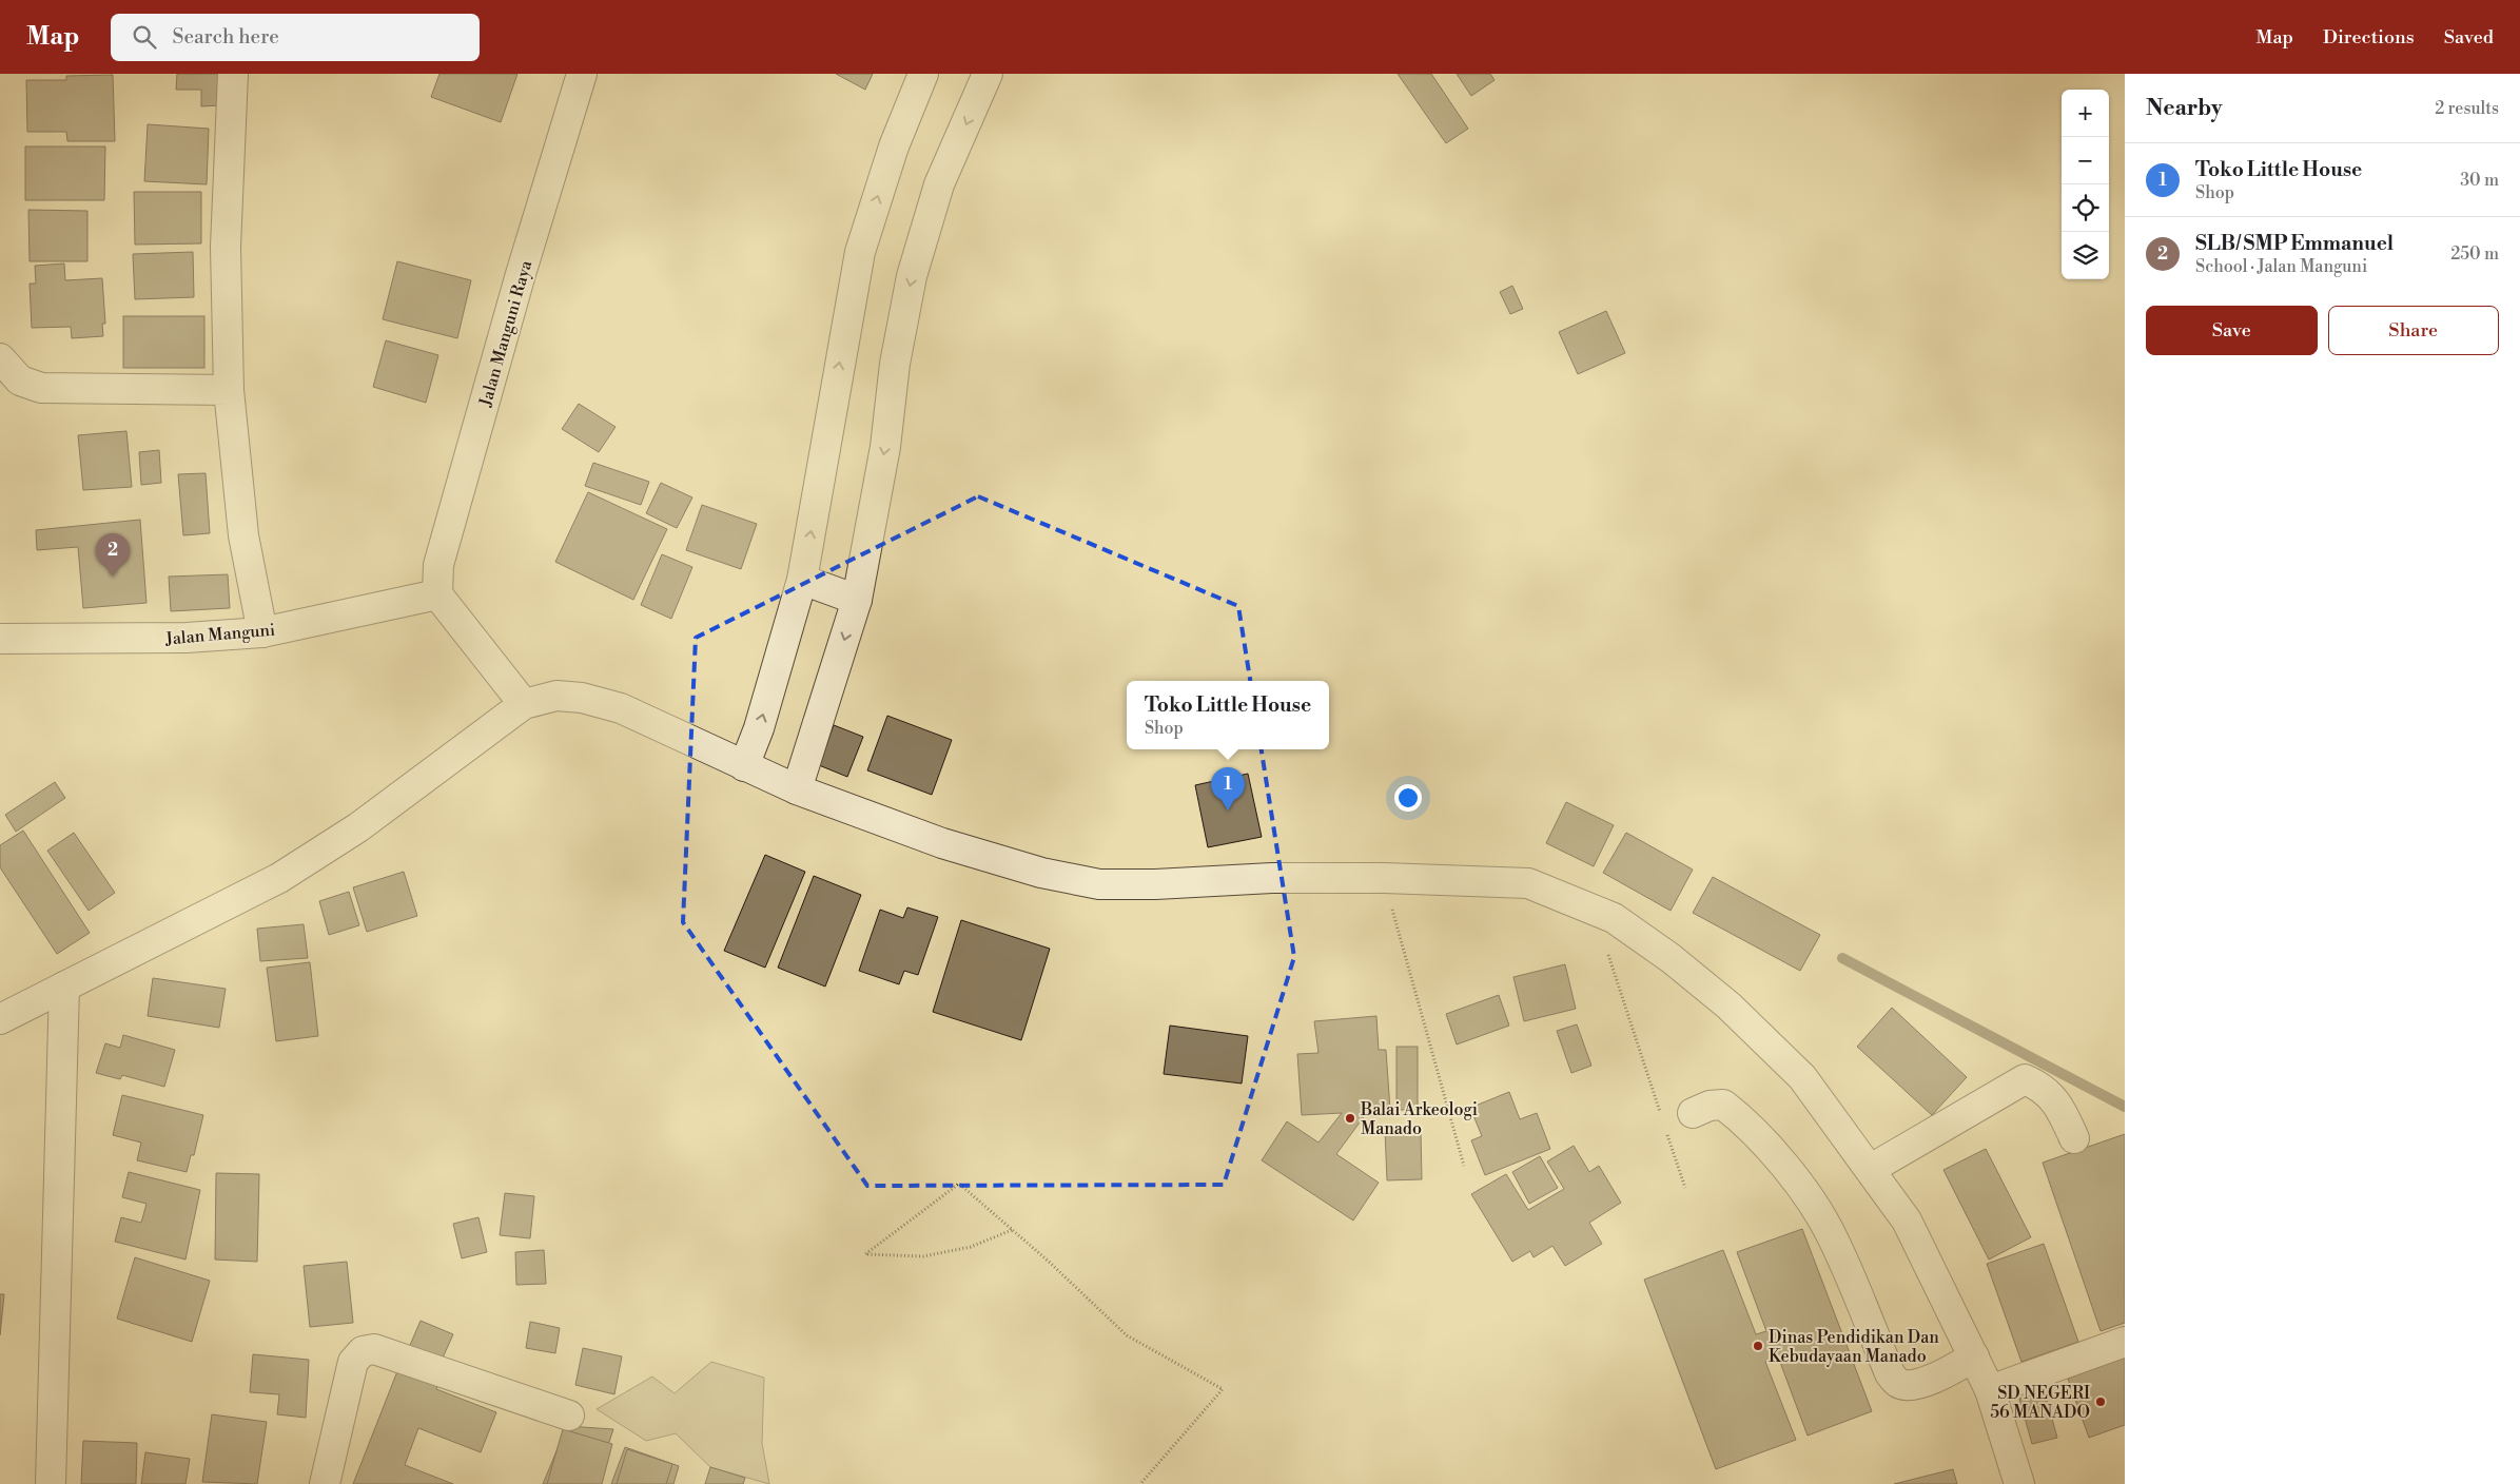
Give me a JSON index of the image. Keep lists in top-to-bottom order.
{
  "streets": {
    "street": ["Jalan Manguni Raya", "Jalan Manguni"]
  },
  "crossings": [
    ["Jalan Manguni Raya", "Jalan Manguni"]
  ],
  "places": ["Balai Arkeologi Manado", "Dinas Pendidikan Dan Kebudayaan Manado", "SD NEGERI 56 MANADO"],
  "page": {
    "header": "Map",
    "search": "Search here",
    "nav": ["Map", "Directions", "Saved"],
    "heading": ["Nearby", "2 results"],
    "map_buttons": ["+", "−"],
    "list": [
      {
        "mark": "1",
        "name": "Toko Little House",
        "note": "Shop",
        "value": "30 m"
      },
      {
        "mark": "2",
        "name": "SLB/ SMP Emmanuel",
        "note": "School · Jalan Manguni",
        "value": "250 m"
      }
    ],
    "buttons": ["Save", "Share"],
    "pins": ["2", "1"],
    "popup": ["Toko Little House", "Shop"]
  }
}
